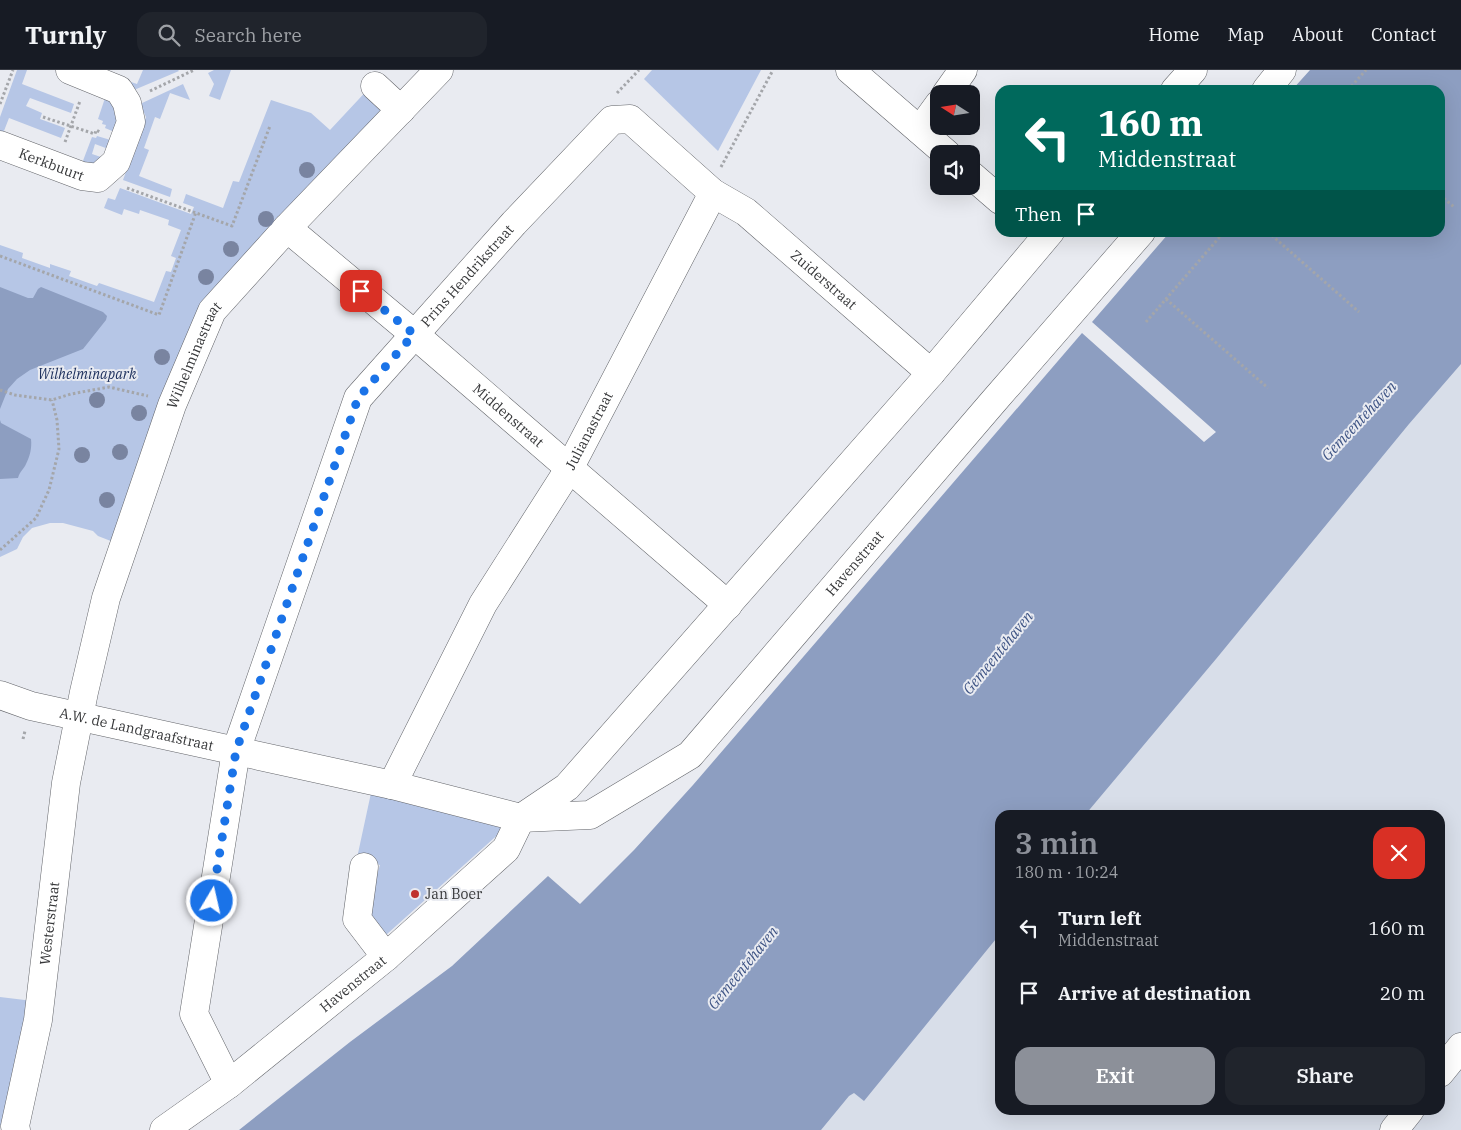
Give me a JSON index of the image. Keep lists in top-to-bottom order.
{
  "streets": {
    "street": [
      "Kerkbuurt",
      "Prins Hendrikstraat",
      "Zuiderstraat",
      "Wilhelminastraat",
      "Middenstraat",
      "Julianastraat",
      "Havenstraat",
      "A.W. de Landgraafstraat",
      "Westerstraat"
    ]
  },
  "crossings": [
    ["Prins Hendrikstraat", "Zuiderstraat"],
    ["Prins Hendrikstraat", "Middenstraat"],
    ["Prins Hendrikstraat", "Julianastraat"],
    ["Prins Hendrikstraat", "Havenstraat"],
    ["Prins Hendrikstraat", "A.W. de Landgraafstraat"],
    ["Zuiderstraat", "Julianastraat"],
    ["Wilhelminastraat", "Middenstraat"],
    ["Wilhelminastraat", "A.W. de Landgraafstraat"],
    ["Wilhelminastraat", "Westerstraat"],
    ["Middenstraat", "Julianastraat"],
    ["Julianastraat", "A.W. de Landgraafstraat"],
    ["Havenstraat", "A.W. de Landgraafstraat"],
    ["A.W. de Landgraafstraat", "Westerstraat"]
  ],
  "water": ["Gemeentehaven"],
  "parks": ["Wilhelminapark"],
  "places": ["Jan Boer"],
  "north": "left",
  "page": {
    "header": "Turnly",
    "search": "Search here",
    "nav": [
      "Home",
      "Map",
      "About",
      "Contact"
    ],
    "turn": ["160 m", "Middenstraat"],
    "then": "Then",
    "heading": ["3 min", "180 m · 10:24"],
    "list": [
      {
        "name": "Turn left",
        "note": "Middenstraat",
        "value": "160 m"
      },
      {
        "name": "Arrive at destination",
        "value": "20 m"
      }
    ],
    "buttons": ["Exit", "Share"]
  }
}
